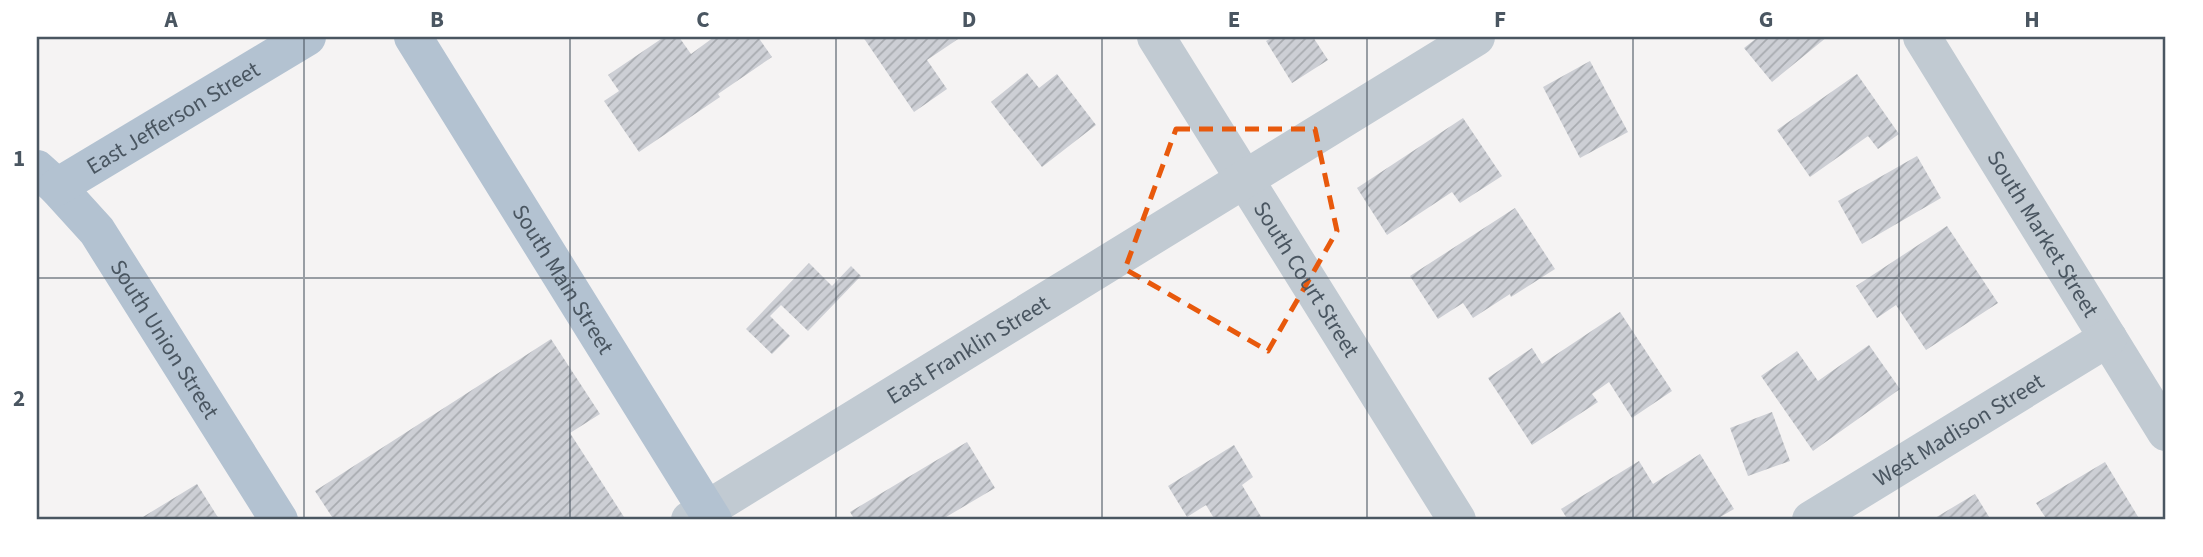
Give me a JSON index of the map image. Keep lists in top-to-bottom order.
{
  "streets": {
    "main road": ["East Jefferson Street", "South Main Street", "South Union Street"],
    "street": [
      "South Market Street",
      "South Court Street",
      "East Franklin Street",
      "West Madison Street"
    ]
  },
  "crossings": [
    ["East Jefferson Street", "South Union Street"],
    ["South Market Street", "West Madison Street"],
    ["South Main Street", "East Franklin Street"],
    ["South Court Street", "East Franklin Street"]
  ],
  "grid": {
    "columns": [
      "A",
      "B",
      "C",
      "D",
      "E",
      "F",
      "G",
      "H"
    ],
    "rows": ["1", "2"]
  }
}
